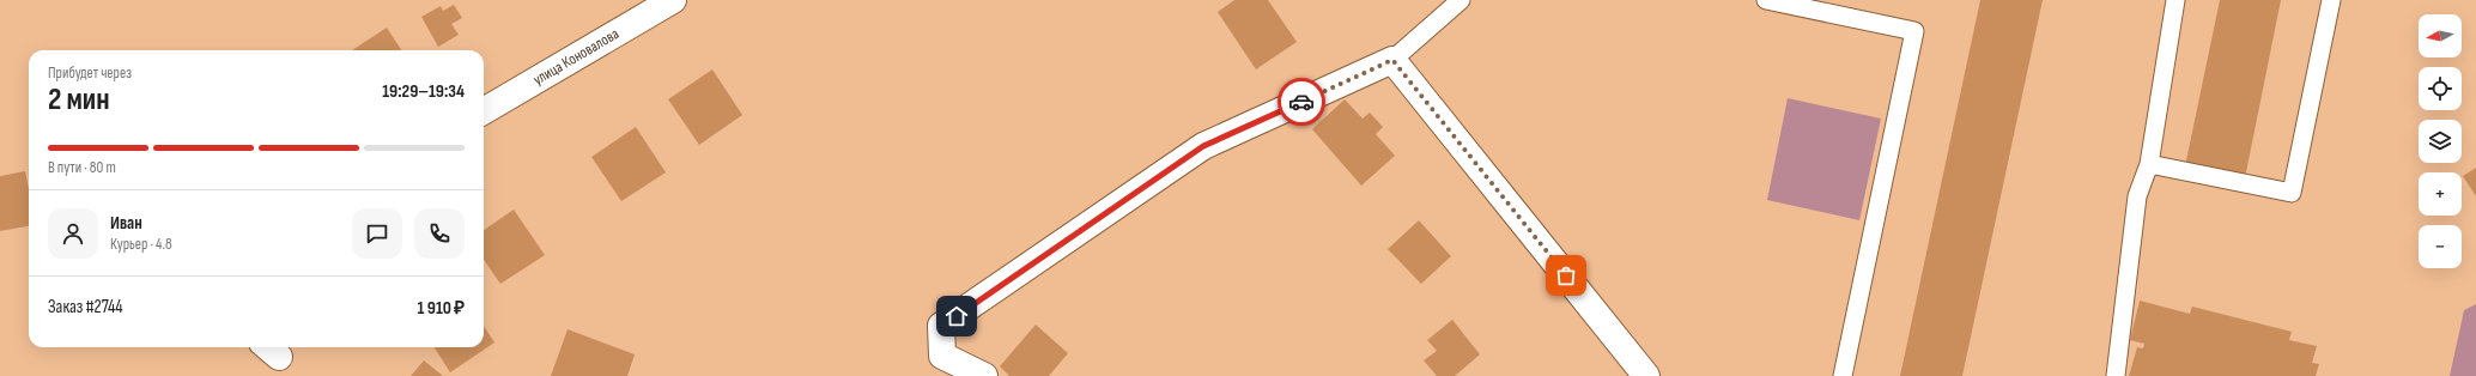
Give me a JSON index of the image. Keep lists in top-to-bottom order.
{
  "streets": {
    "street": ["улица Коновалова"]
  },
  "north": "left",
  "page": {
    "map_buttons": ["+", "−"],
    "heading": ["2 мин", "Прибудет через", "19:29–19:34"],
    "panel": [
      "Иван",
      "Курьер · 4.8",
      "Заказ #2744",
      "1 910 ₽"
    ],
    "bar": "В пути · 80 m"
  }
}
